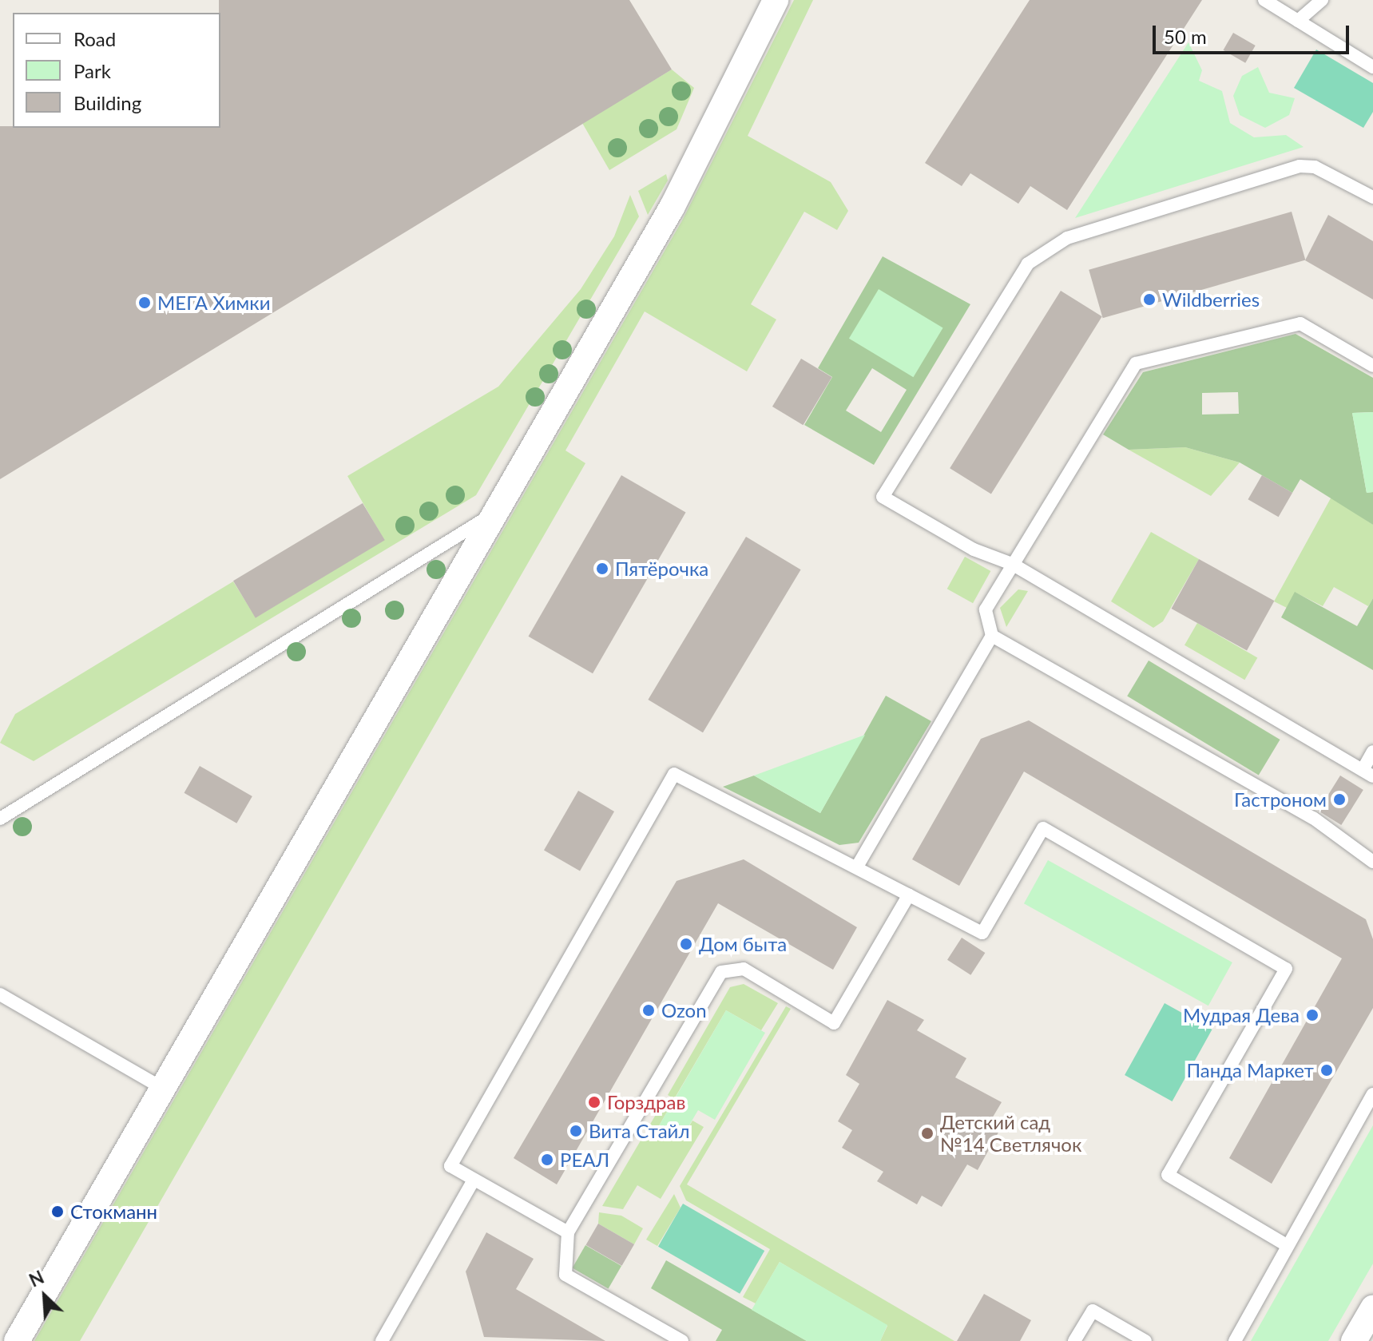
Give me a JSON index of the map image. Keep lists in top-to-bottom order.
{
  "places": [
    "Wildberries",
    "МЕГА Химки",
    "Пятёрочка",
    "Гастроном",
    "Дом быта",
    "Ozon",
    "Мудрая Дева",
    "Панда Маркет",
    "Горздрав",
    "Вита Стайл",
    "Детский сад №14 Светлячок",
    "РЕАЛ",
    "Стокманн"
  ],
  "legend": ["Road", "Park", "Building"],
  "scale_bar": "50 m",
  "north": "top left"
}
